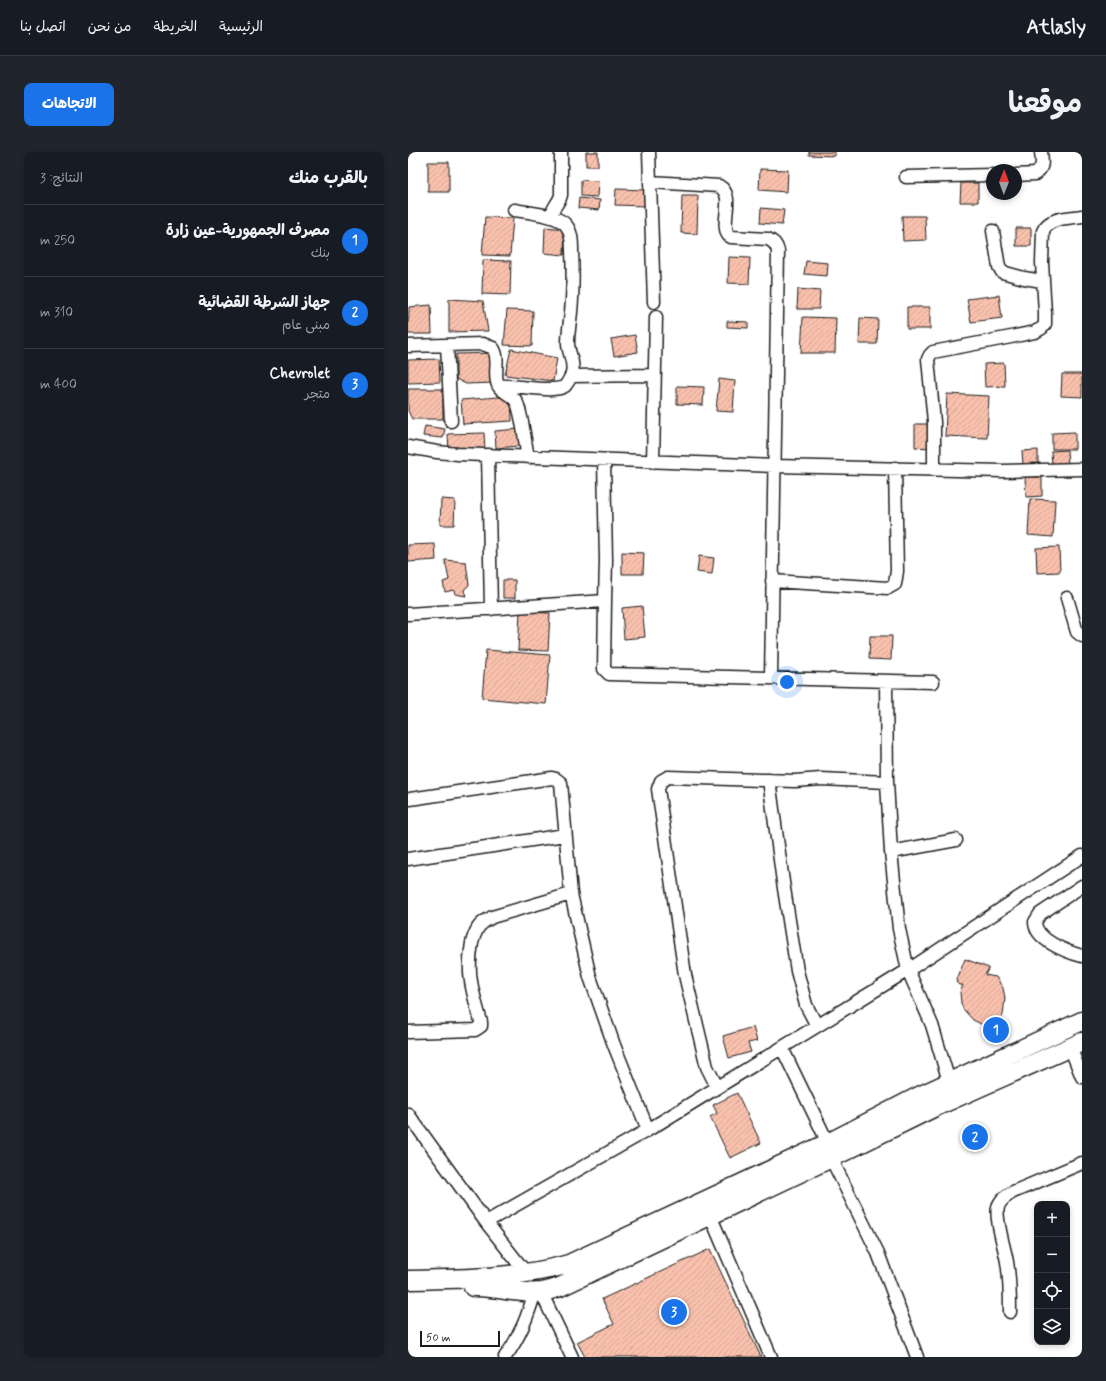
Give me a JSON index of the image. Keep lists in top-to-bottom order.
{
  "scale_bar": "50 m",
  "north": "top",
  "page": {
    "header": "Atlasly",
    "nav": [
      "الرئيسية",
      "الخريطة",
      "من نحن",
      "اتصل بنا"
    ],
    "title": "موقعنا",
    "buttons": "الاتجاهات",
    "heading": ["بالقرب منك", "النتائج: 3"],
    "list": [
      {
        "mark": "1",
        "name": "مصرف الجمهورية-عين زارة",
        "note": "بنك",
        "value": "250 m"
      },
      {
        "mark": "2",
        "name": "جهاز الشرطة القضائية",
        "note": "مبنى عام",
        "value": "310 m"
      },
      {
        "mark": "3",
        "name": "Chevrolet",
        "note": "متجر",
        "value": "400 m"
      }
    ],
    "pins": ["1", "2", "3"],
    "map_buttons": ["+", "−"],
    "scale": "50 m"
  }
}
